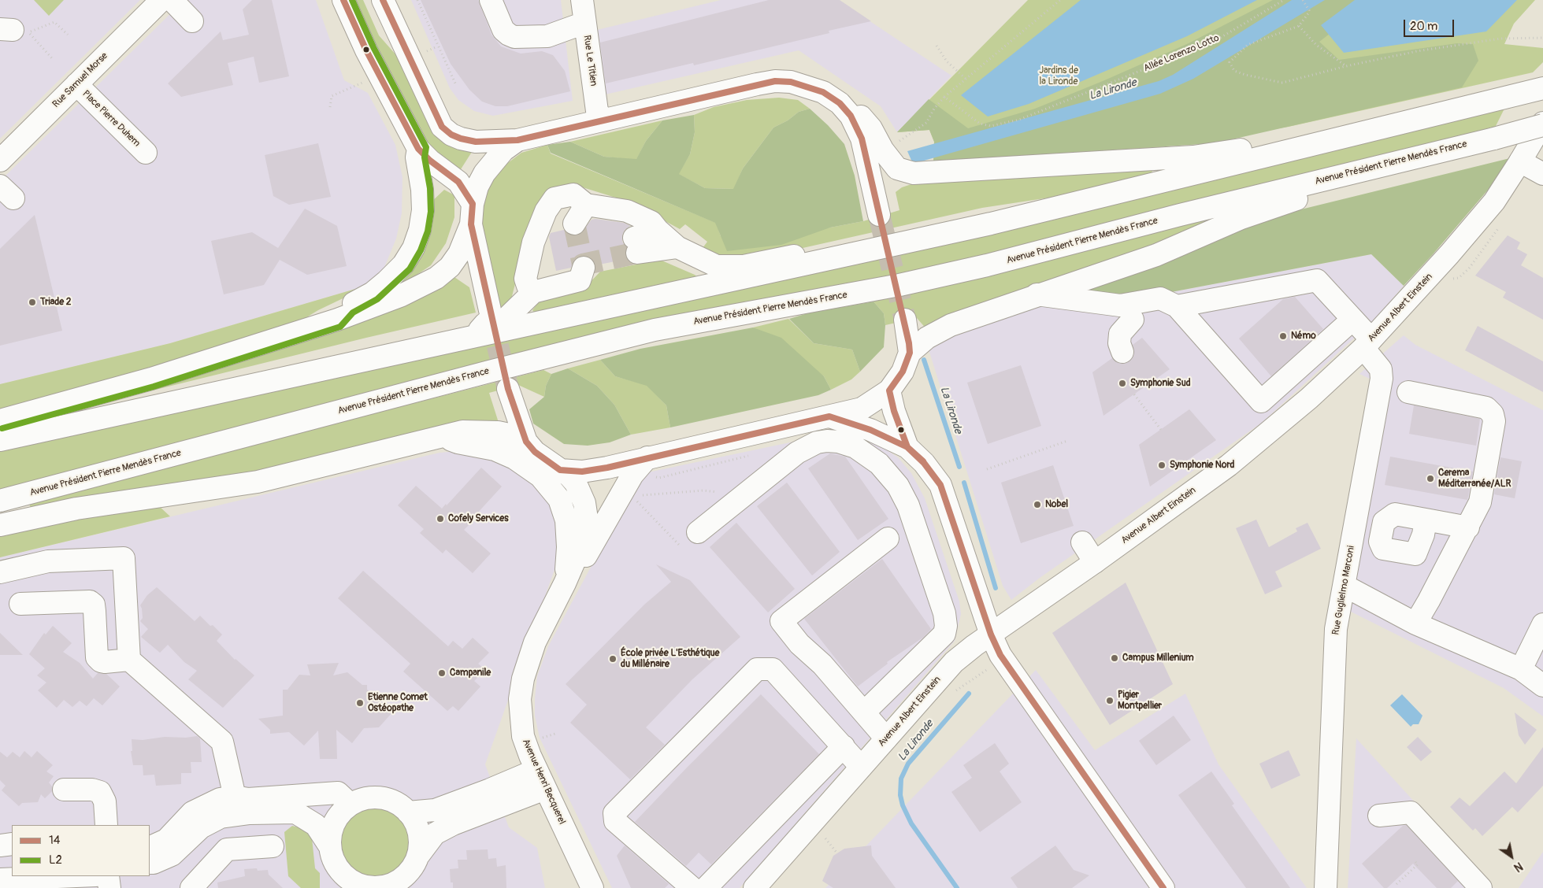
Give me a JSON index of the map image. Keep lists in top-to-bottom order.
{
  "streets": {
    "main road": [
      "Rue Le Titien",
      "Rue Samuel Morse",
      "Place Pierre Duhem",
      "Avenue Président Pierre Mendès France",
      "Avenue Albert Einstein",
      "Rue Guglielmo Marconi",
      "Avenue Henri Becquerel"
    ],
    "path": ["Allée Lorenzo Lotto"]
  },
  "crossings": [
    ["Rue Samuel Morse", "Place Pierre Duhem"],
    ["Avenue Président Pierre Mendès France", "Avenue Albert Einstein"],
    ["Avenue Albert Einstein", "Rue Guglielmo Marconi"]
  ],
  "water": ["La Lironde"],
  "parks": ["Jardins de la Lironde"],
  "places": [
    "Triade 2",
    "Némo",
    "Symphonie Sud",
    "Symphonie Nord",
    "Cerema Méditerranée/ALR",
    "Nobel",
    "Cofely Services",
    "Campus Millenium",
    "École privée L'Esthétique du Millénaire",
    "Campanile",
    "Pigier Montpellier",
    "Etienne Comet Ostéopathe"
  ],
  "lines": ["transit line 14", "transit line L2"],
  "legend": ["14", "L2"],
  "scale_bar": "20 m",
  "north": "bottom right"
}
